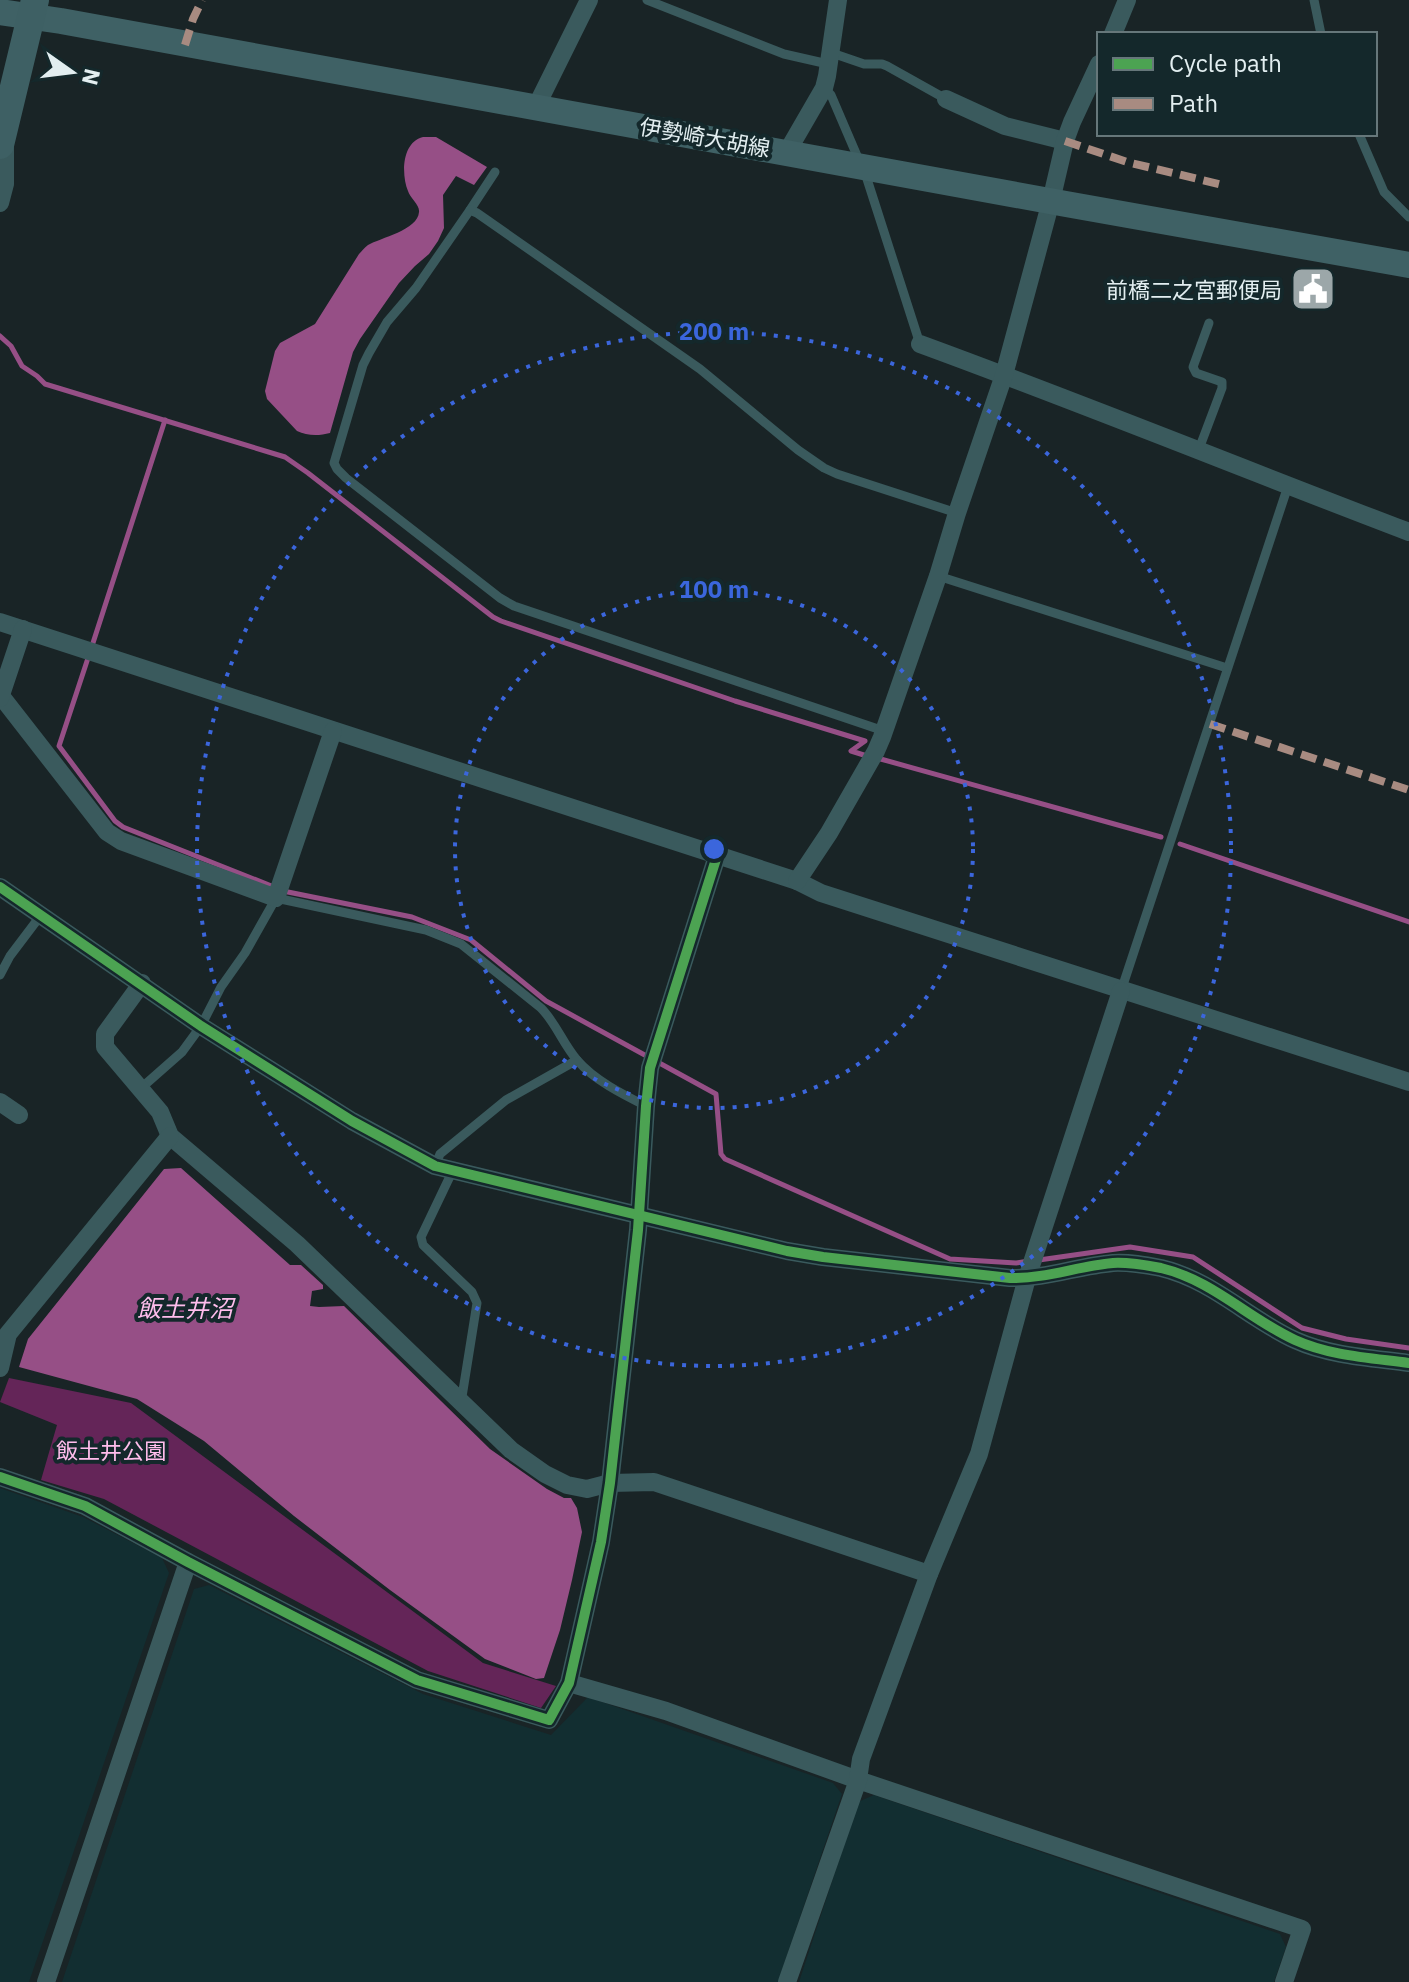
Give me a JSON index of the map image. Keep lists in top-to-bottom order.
{
  "streets": {
    "main road": ["伊勢崎大胡線"]
  },
  "water": ["飯土井沼"],
  "parks": ["飯土井公園"],
  "places": {
    "public building": ["前橋二之宮郵便局"]
  },
  "legend": ["Cycle path", "Path"],
  "north": "right",
  "rings": ["200 m", "100 m"]
}
